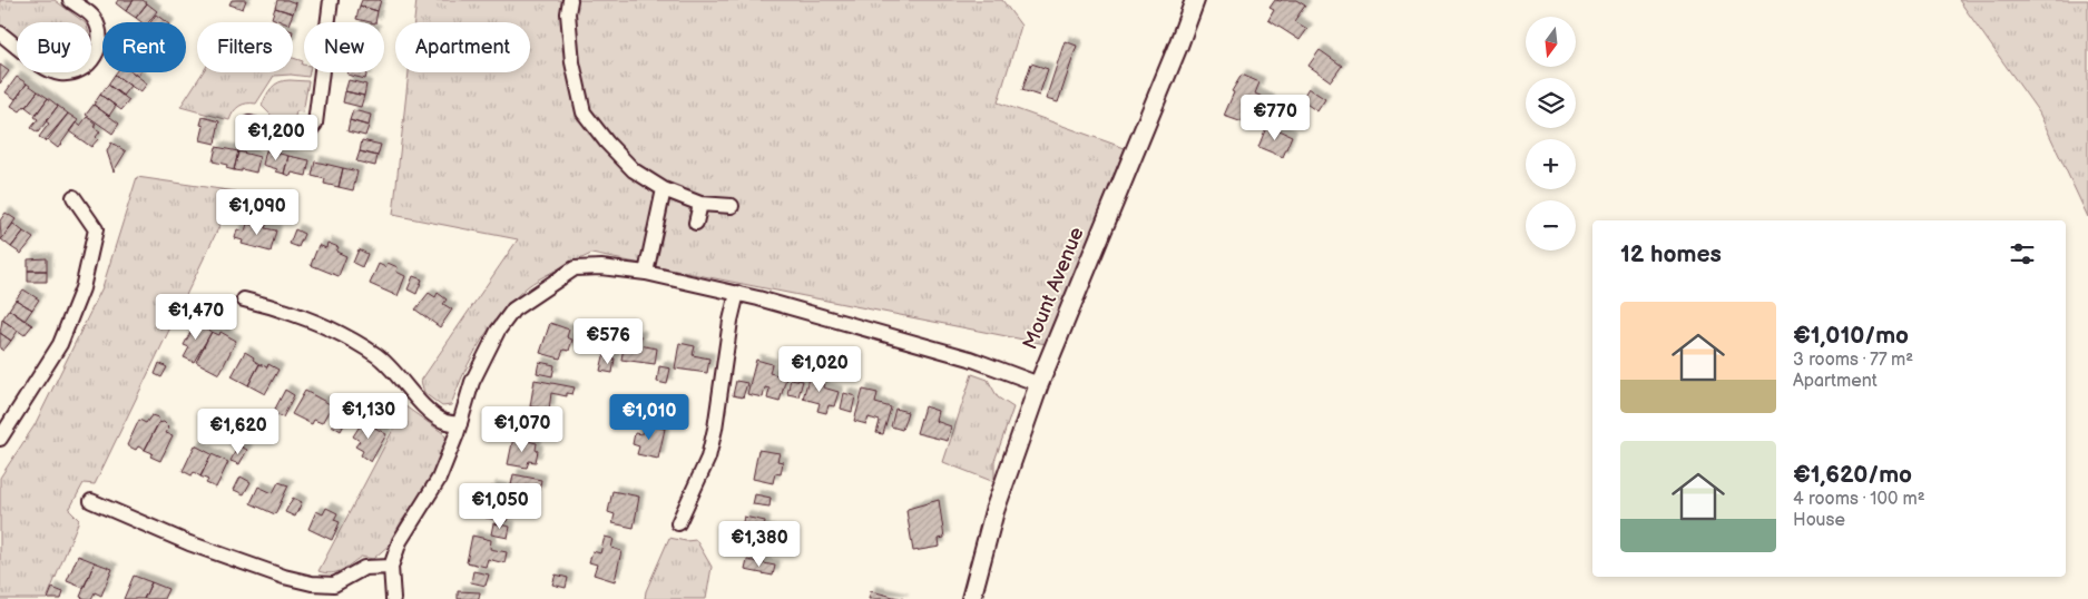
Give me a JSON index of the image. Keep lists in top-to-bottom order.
{
  "streets": {
    "street": ["Mount Avenue"]
  },
  "north": "bottom",
  "page": {
    "map_buttons": ["+", "−"],
    "chip": [
      "Buy",
      "Rent",
      "Filters",
      "New",
      "Apartment"
    ],
    "price": [
      "€770",
      "€1,200",
      "€1,090",
      "€1,470",
      "€576",
      "€1,020",
      "€1,130",
      "€1,010",
      "€1,070",
      "€1,620",
      "€1,050",
      "€1,380"
    ],
    "heading": "12 homes",
    "list": [
      {
        "name": "€1,010/mo",
        "note": "3 rooms · 77 m² · Apartment"
      },
      {
        "name": "€1,620/mo",
        "note": "4 rooms · 100 m² · House"
      }
    ]
  }
}
